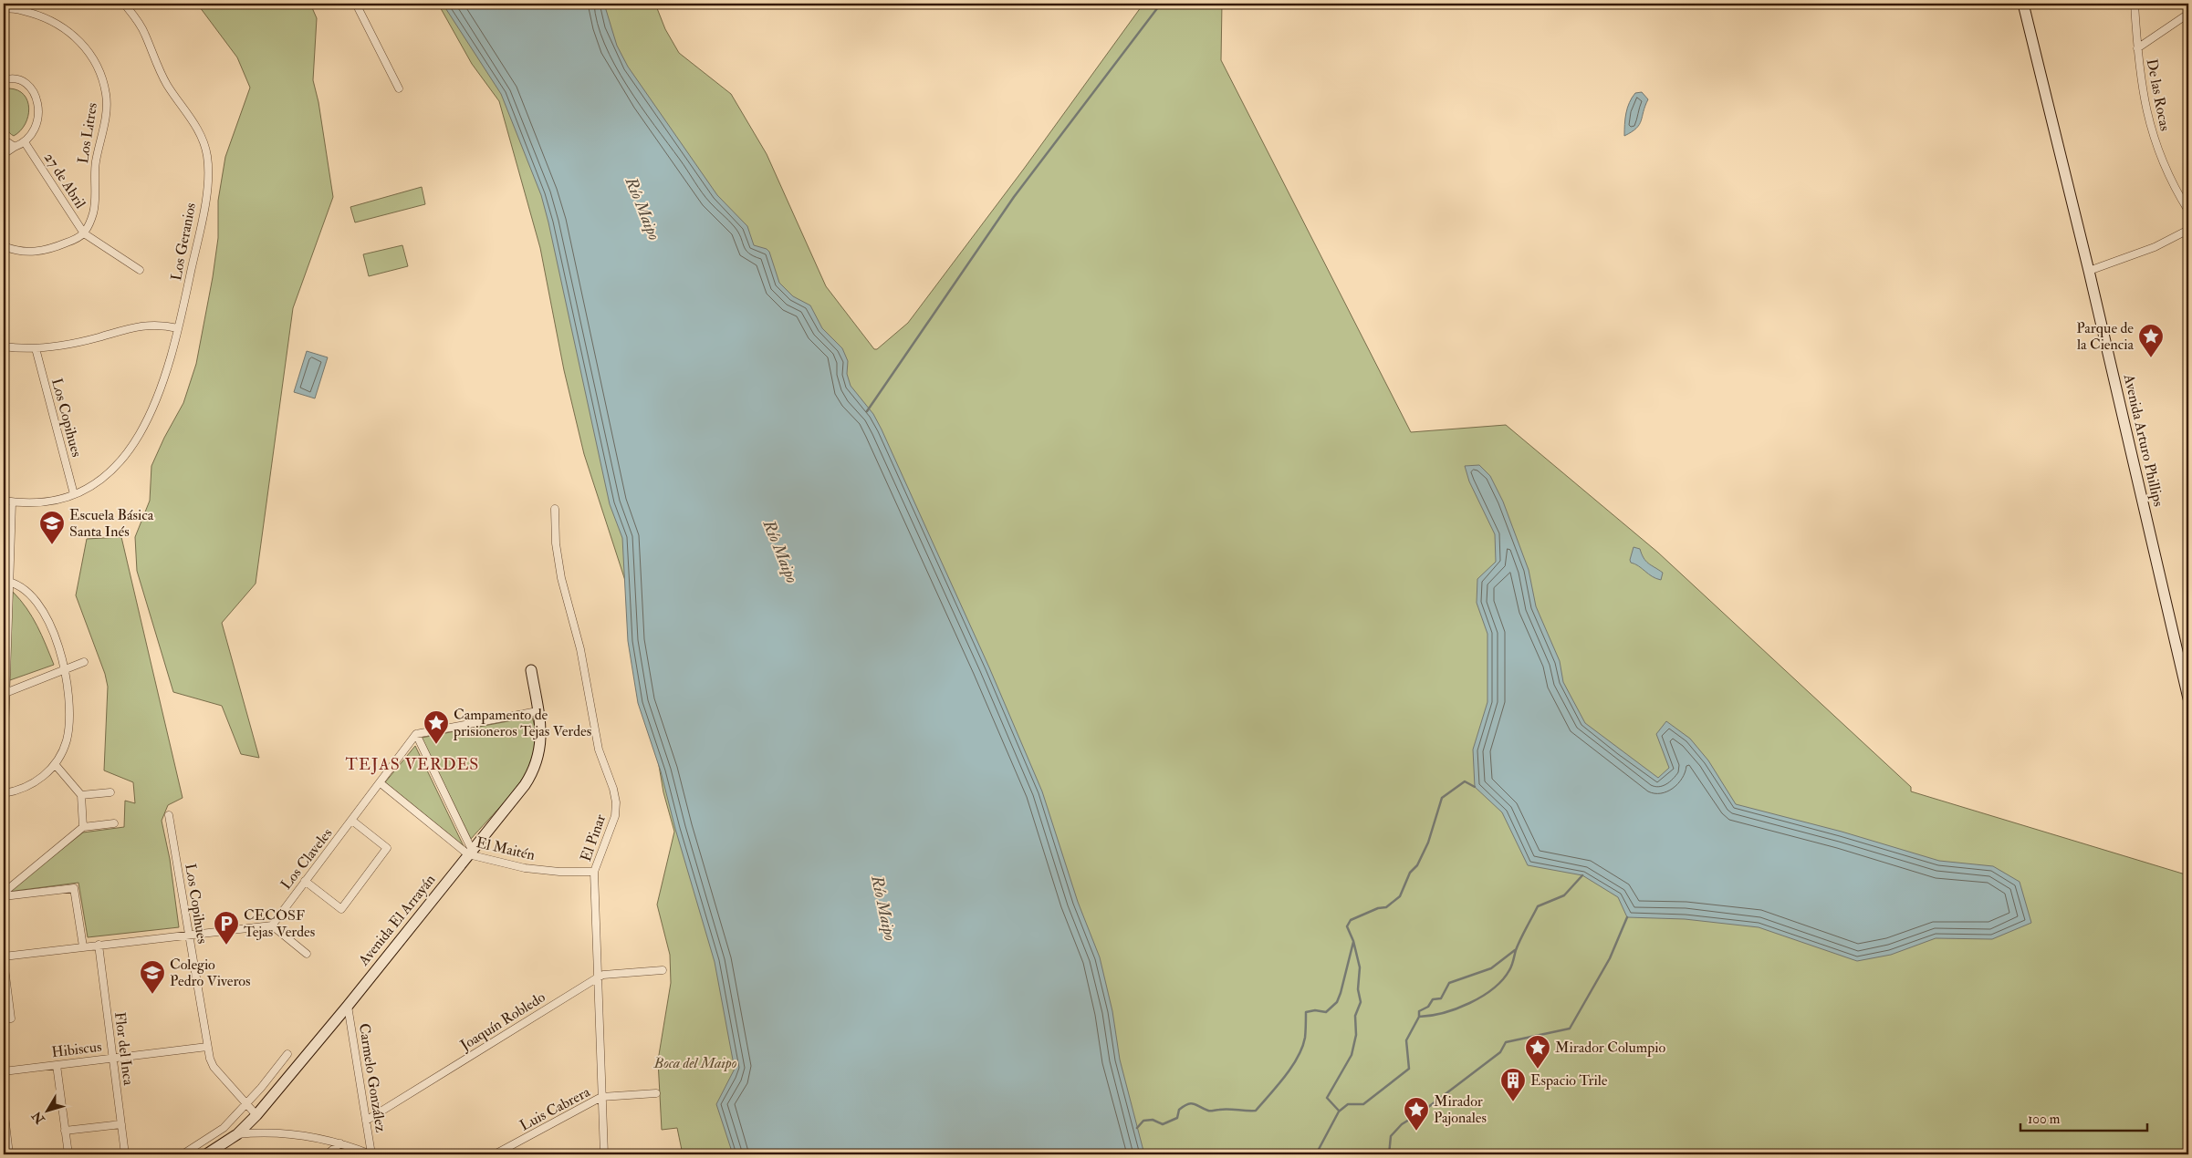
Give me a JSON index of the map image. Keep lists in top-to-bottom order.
{
  "streets": {
    "street": [
      "De las Rocas",
      "Los Litres",
      "27 de Abril",
      "Los Geranios",
      "Los Copihues",
      "Avenida Arturo Phillips",
      "El Pinar",
      "El Maitén",
      "Los Claveles",
      "Avenida El Arrayán",
      "Joaquín Robledo",
      "Flor del Inca",
      "Hibiscus",
      "Carmelo González",
      "Luis Cabrera"
    ]
  },
  "crossings": [
    ["Los Litres", "27 de Abril"],
    ["Los Geranios", "Los Copihues"],
    ["Los Copihues", "Avenida El Arrayán"],
    ["Los Copihues", "Hibiscus"],
    ["El Pinar", "El Maitén"],
    ["El Pinar", "Joaquín Robledo"],
    ["El Pinar", "Luis Cabrera"],
    ["El Maitén", "Los Claveles"],
    ["El Maitén", "Avenida El Arrayán"],
    ["Avenida El Arrayán", "Carmelo González"],
    ["Joaquín Robledo", "Carmelo González"],
    ["Flor del Inca", "Hibiscus"]
  ],
  "districts": ["TEJAS VERDES"],
  "water": ["Río Maipo"],
  "parks": ["Boca del Maipo"],
  "places": {
    "place": [
      "Parque de la Ciencia",
      "Campamento de prisioneros Tejas Verdes",
      "Mirador Columpio",
      "Mirador Pajonales"
    ],
    "school or university": ["Escuela Básica Santa Inés", "Colegio Pedro Viveros"],
    "parking": ["CECOSF Tejas Verdes"],
    "building": ["Espacio Trile"]
  },
  "scale_bar": "100 m",
  "north": "bottom left"
}
